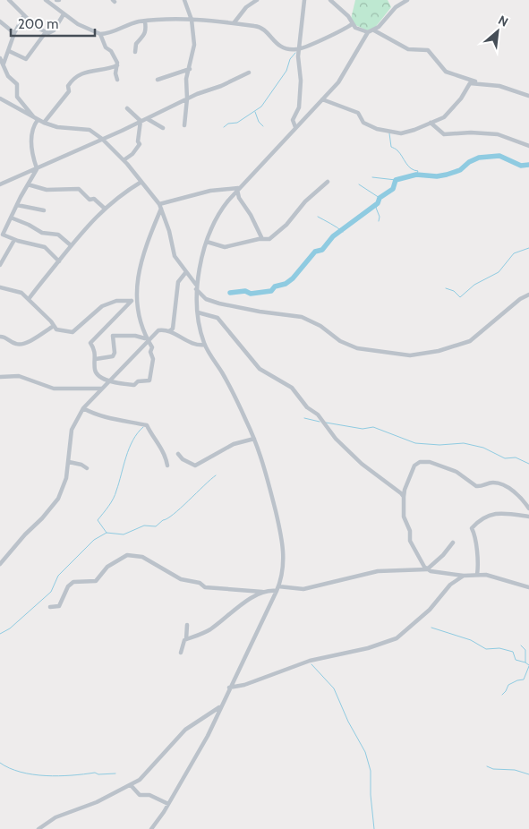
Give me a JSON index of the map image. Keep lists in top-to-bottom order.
{
  "scale_bar": "200 m",
  "north": "top right"
}
